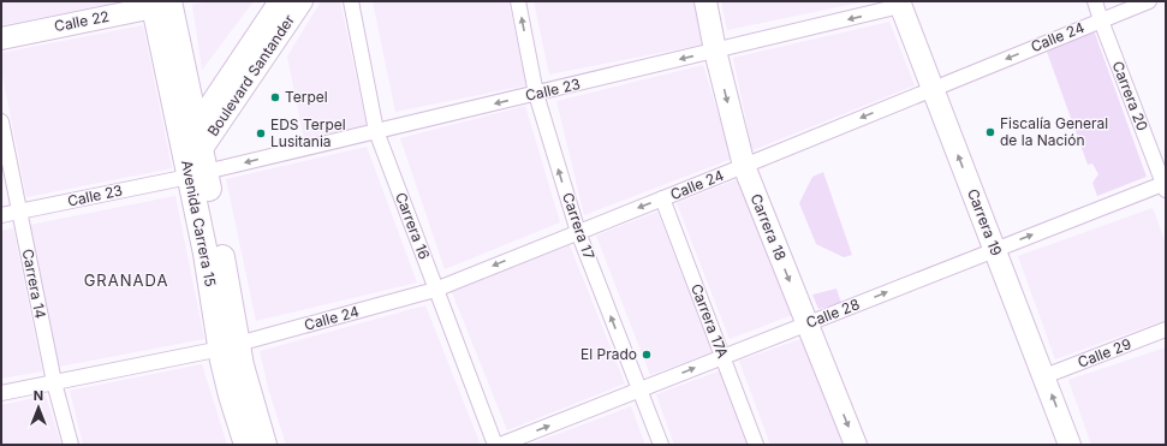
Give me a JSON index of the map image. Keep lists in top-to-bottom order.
{
  "streets": {
    "main road": ["Avenida Carrera 15"],
    "street": [
      "Calle 22",
      "Calle 24",
      "Boulevard Santander",
      "Calle 23",
      "Carrera 20",
      "Carrera 19",
      "Carrera 16",
      "Carrera 17",
      "Carrera 18",
      "Carrera 14",
      "Calle 28",
      "Carrera 17A",
      "Calle 29"
    ]
  },
  "crossings": [
    ["Calle 22", "Avenida Carrera 15"],
    ["Calle 24", "Carrera 20"],
    ["Calle 24", "Carrera 19"],
    ["Calle 24", "Avenida Carrera 15"],
    ["Calle 24", "Carrera 16"],
    ["Calle 24", "Carrera 17"],
    ["Calle 24", "Carrera 18"],
    ["Calle 24", "Carrera 14"],
    ["Calle 24", "Carrera 17A"],
    ["Boulevard Santander", "Calle 23"],
    ["Boulevard Santander", "Avenida Carrera 15"],
    ["Calle 23", "Carrera 19"],
    ["Calle 23", "Avenida Carrera 15"],
    ["Calle 23", "Carrera 16"],
    ["Calle 23", "Carrera 17"],
    ["Calle 23", "Carrera 18"],
    ["Calle 23", "Carrera 14"],
    ["Carrera 20", "Calle 28"],
    ["Carrera 19", "Calle 28"],
    ["Carrera 19", "Calle 29"],
    ["Carrera 17", "Calle 28"],
    ["Carrera 18", "Calle 28"],
    ["Calle 28", "Carrera 17A"]
  ],
  "one_way": [
    "Calle 24",
    "Calle 23",
    "Carrera 19",
    "Carrera 17",
    "Carrera 18",
    "Calle 28"
  ],
  "districts": ["GRANADA"],
  "places": [
    "Terpel",
    "Fiscalía General de la Nación",
    "EDS Terpel Lusitania",
    "El Prado"
  ],
  "north": "top"
}
